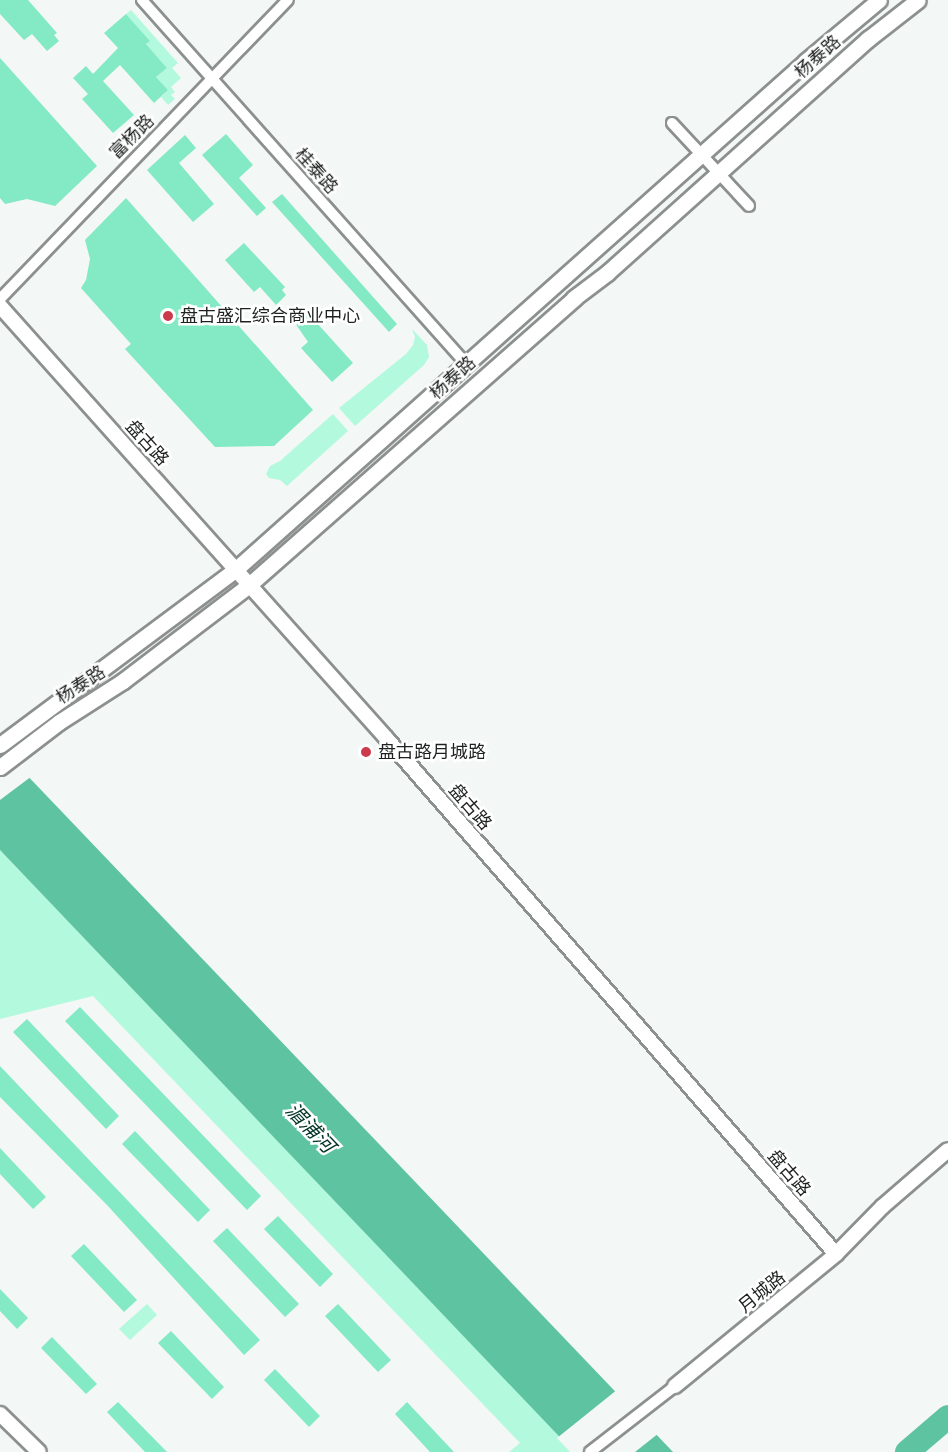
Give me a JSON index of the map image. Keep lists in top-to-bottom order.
{
  "streets": {
    "main road": ["杨泰路"],
    "street": [
      "富杨路",
      "桂泰路",
      "盘古路",
      "月城路"
    ]
  },
  "crossings": [
    ["杨泰路", "桂泰路"],
    ["杨泰路", "盘古路"],
    ["富杨路", "桂泰路"],
    ["盘古路", "月城路"]
  ],
  "water": ["湄浦河"],
  "places": ["盘古盛汇综合商业中心", "盘古路月城路"]
}
